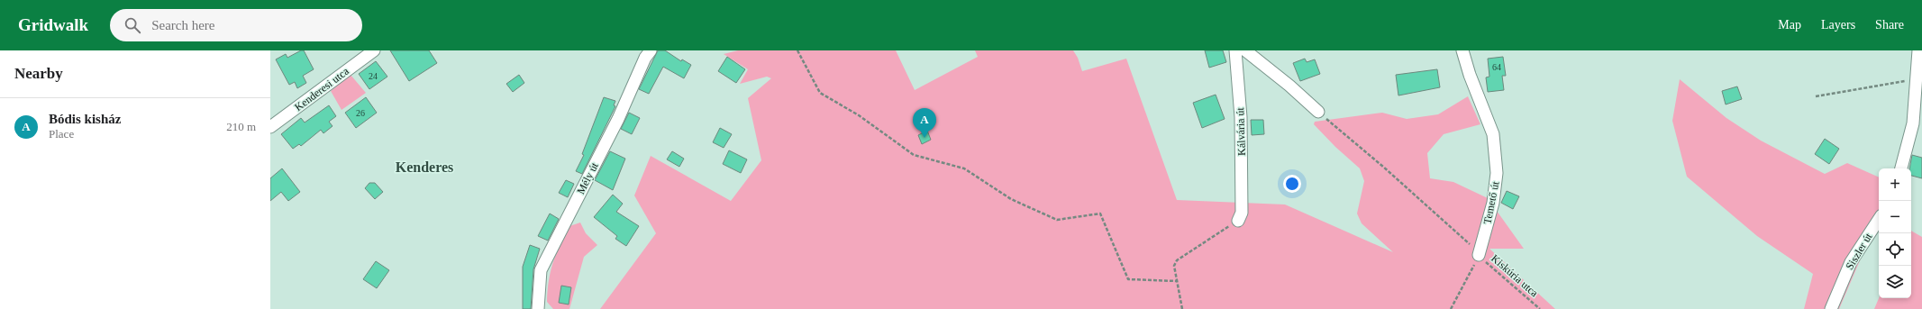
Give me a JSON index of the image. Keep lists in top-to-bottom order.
{
  "streets": {
    "street": [
      "Kenderesi utca",
      "Kálvária út",
      "Mély út",
      "Temető út",
      "Siszler út"
    ],
    "path": ["Kiskúria utca"]
  },
  "crossings": [
    ["Temető út", "Kiskúria utca"]
  ],
  "districts": ["Kenderes"],
  "house_numbers": ["64", "24", "26"],
  "page": {
    "header": "Gridwalk",
    "search": "Search here",
    "nav": ["Map", "Layers", "Share"],
    "heading": "Nearby",
    "list": [
      {
        "mark": "A",
        "name": "Bódis kisház",
        "note": "Place",
        "value": "210 m"
      }
    ],
    "pins": "A",
    "map_buttons": ["+", "−"]
  }
}
